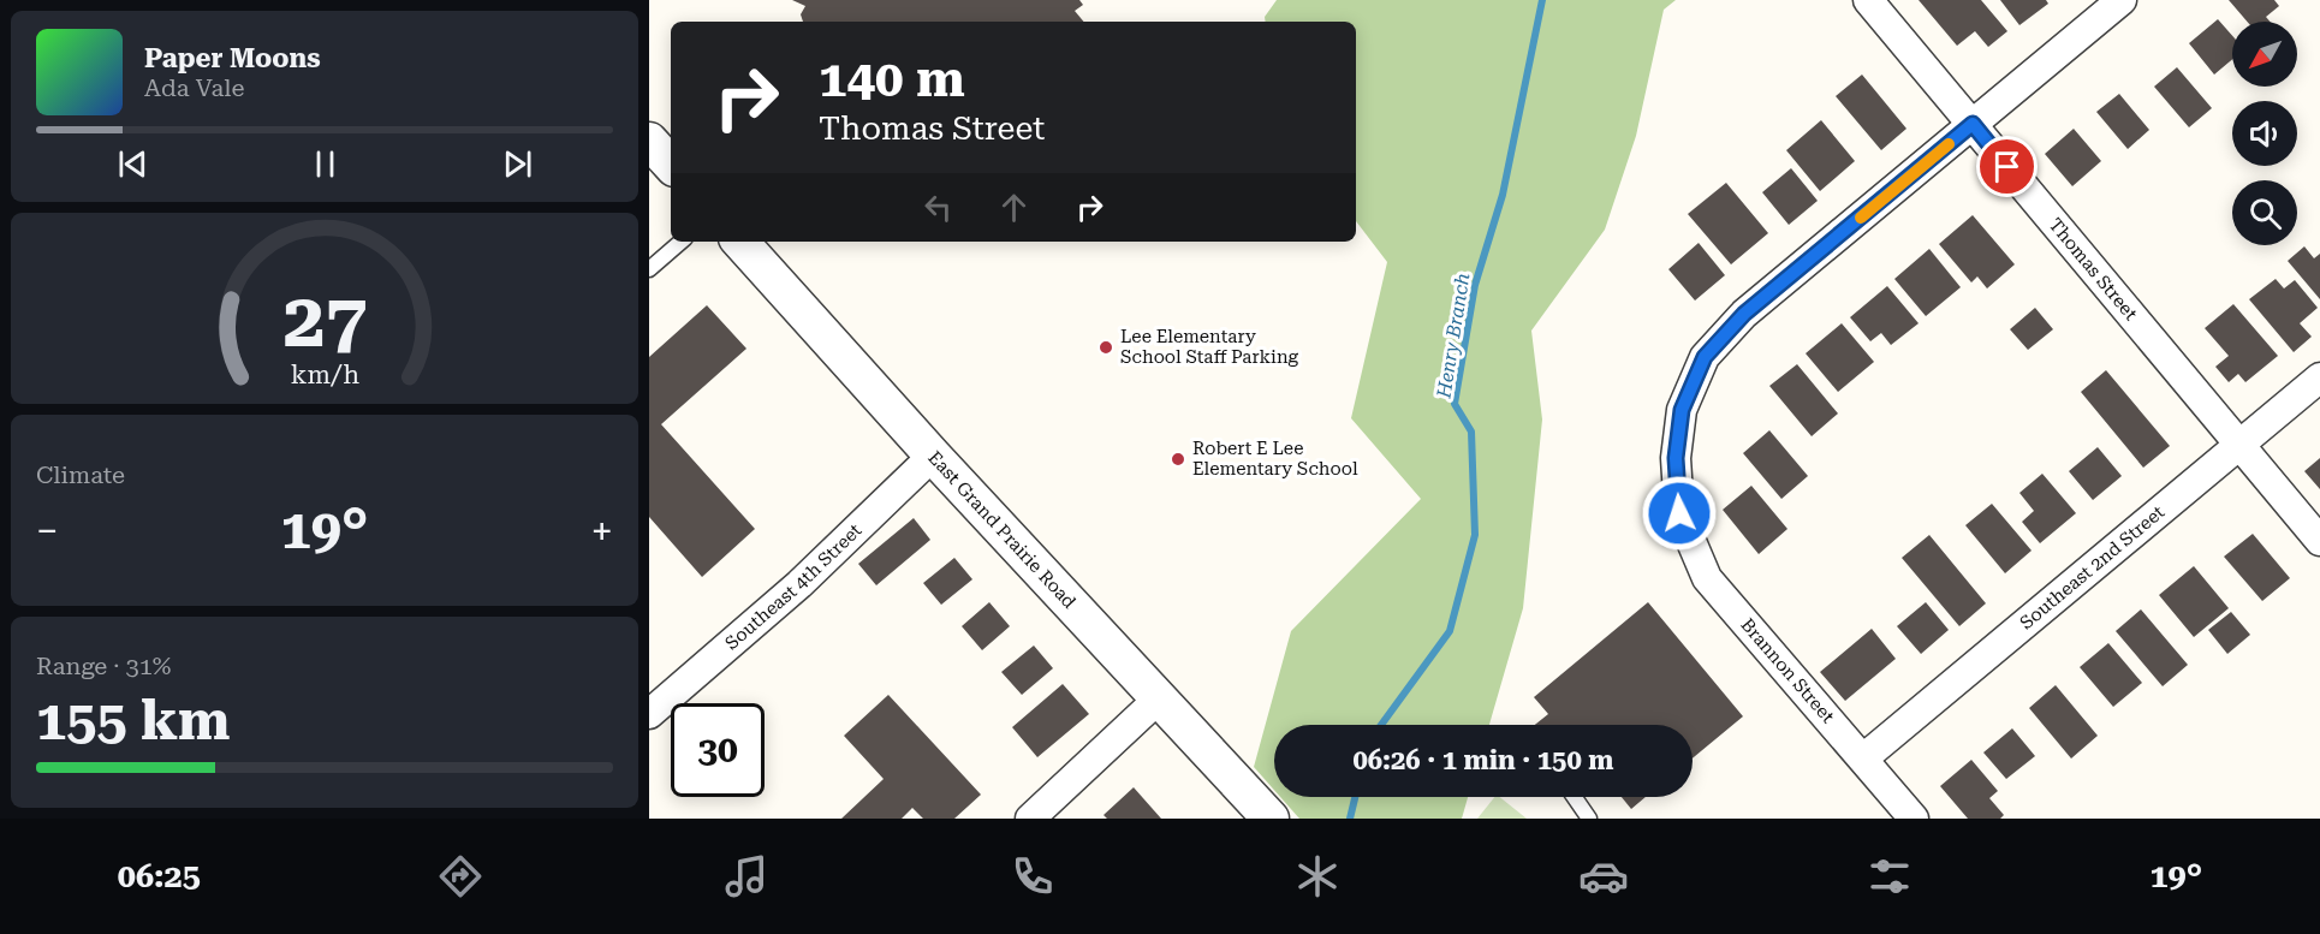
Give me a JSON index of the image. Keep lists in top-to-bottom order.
{
  "streets": {
    "street": [
      "Thomas Street",
      "East Grand Prairie Road",
      "Southeast 2nd Street",
      "Southeast 4th Street",
      "Brannon Street"
    ]
  },
  "crossings": [
    ["Thomas Street", "Southeast 2nd Street"],
    ["Thomas Street", "Brannon Street"],
    ["East Grand Prairie Road", "Southeast 4th Street"],
    ["Southeast 2nd Street", "Brannon Street"]
  ],
  "water": ["Henry Branch"],
  "places": ["Lee Elementary School Staff Parking", "Robert E Lee Elementary School"],
  "north": "bottom left",
  "page": {
    "turn": ["140 m", "Thomas Street"],
    "song": ["Paper Moons", "Ada Vale"],
    "tile": [
      "Climate",
      ["Range · 31%", "155 km"]
    ],
    "heat": ["−", "19°", "+"],
    "limit": "30",
    "trip": "06:26 · 1 min · 150 m",
    "tabs": ["06:25", "19°"],
    "gauge": ["27", "km/h"]
  }
}
